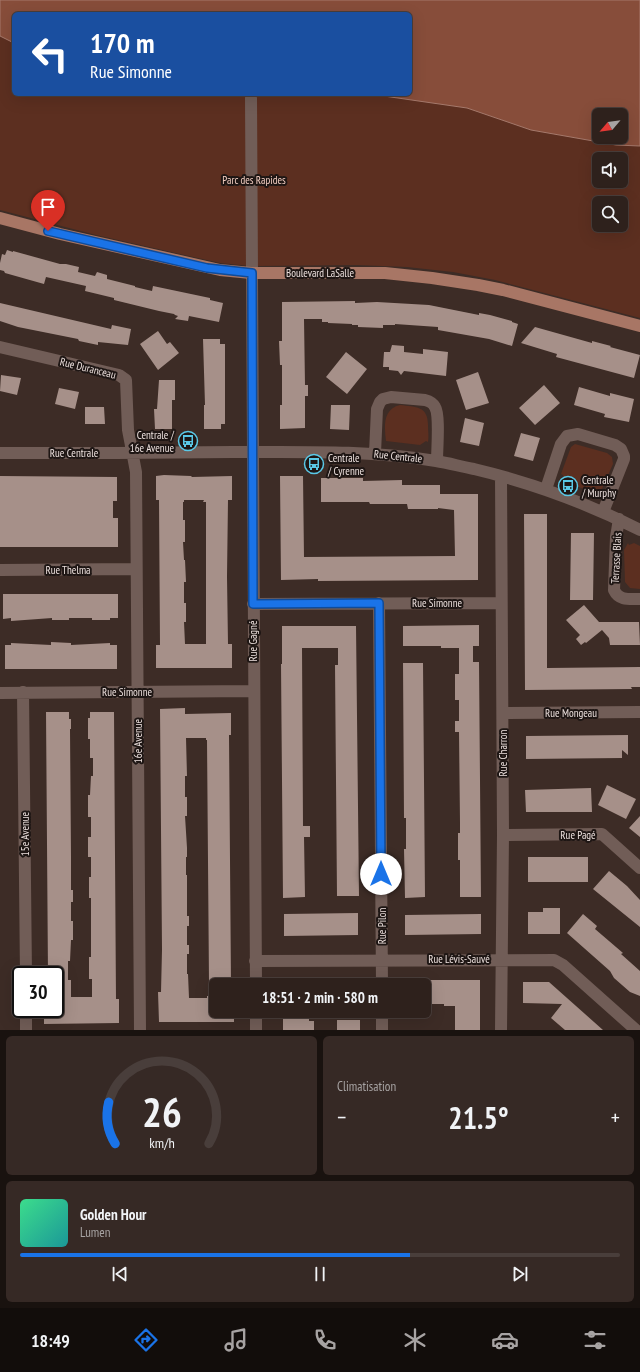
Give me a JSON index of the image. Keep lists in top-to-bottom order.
{
  "streets": {
    "main road": ["Boulevard LaSalle"],
    "street": [
      "Rue Duranceau",
      "Rue Centrale",
      "Terrasse Blais",
      "Rue Thelma",
      "Rue Simonne",
      "Rue Gagné",
      "Rue Mongeau",
      "16e Avenue",
      "Rue Charron",
      "15e Avenue",
      "Rue Pagé",
      "Rue Pilon",
      "Rue Lévis-Sauvé"
    ]
  },
  "crossings": [
    ["Boulevard LaSalle", "Rue Gagné"],
    ["Rue Duranceau", "Rue Centrale"],
    ["Rue Duranceau", "16e Avenue"],
    ["Rue Centrale", "Terrasse Blais"],
    ["Rue Centrale", "Rue Gagné"],
    ["Rue Centrale", "16e Avenue"],
    ["Rue Centrale", "Rue Charron"],
    ["Rue Thelma", "16e Avenue"],
    ["Rue Simonne", "Rue Gagné"],
    ["Rue Simonne", "16e Avenue"],
    ["Rue Simonne", "Rue Charron"],
    ["Rue Simonne", "15e Avenue"],
    ["Rue Simonne", "Rue Pilon"],
    ["Rue Gagné", "Rue Lévis-Sauvé"],
    ["Rue Mongeau", "Rue Charron"],
    ["Rue Charron", "Rue Pagé"],
    ["Rue Charron", "Rue Lévis-Sauvé"],
    ["Rue Pilon", "Rue Lévis-Sauvé"]
  ],
  "parks": ["Parc des Rapides"],
  "places": {
    "bus stop": ["Centrale / 16e Avenue", "Centrale / Cyrenne", "Centrale / Murphy"]
  },
  "north": "bottom left",
  "page": {
    "turn": ["170 m", "Rue Simonne"],
    "limit": "30",
    "trip": "18:51 · 2 min · 580 m",
    "tile": "Climatisation",
    "heat": ["−", "21.5°", "+"],
    "song": ["Golden Hour", "Lumen"],
    "tabs": "18:49",
    "gauge": ["26", "km/h"]
  }
}
